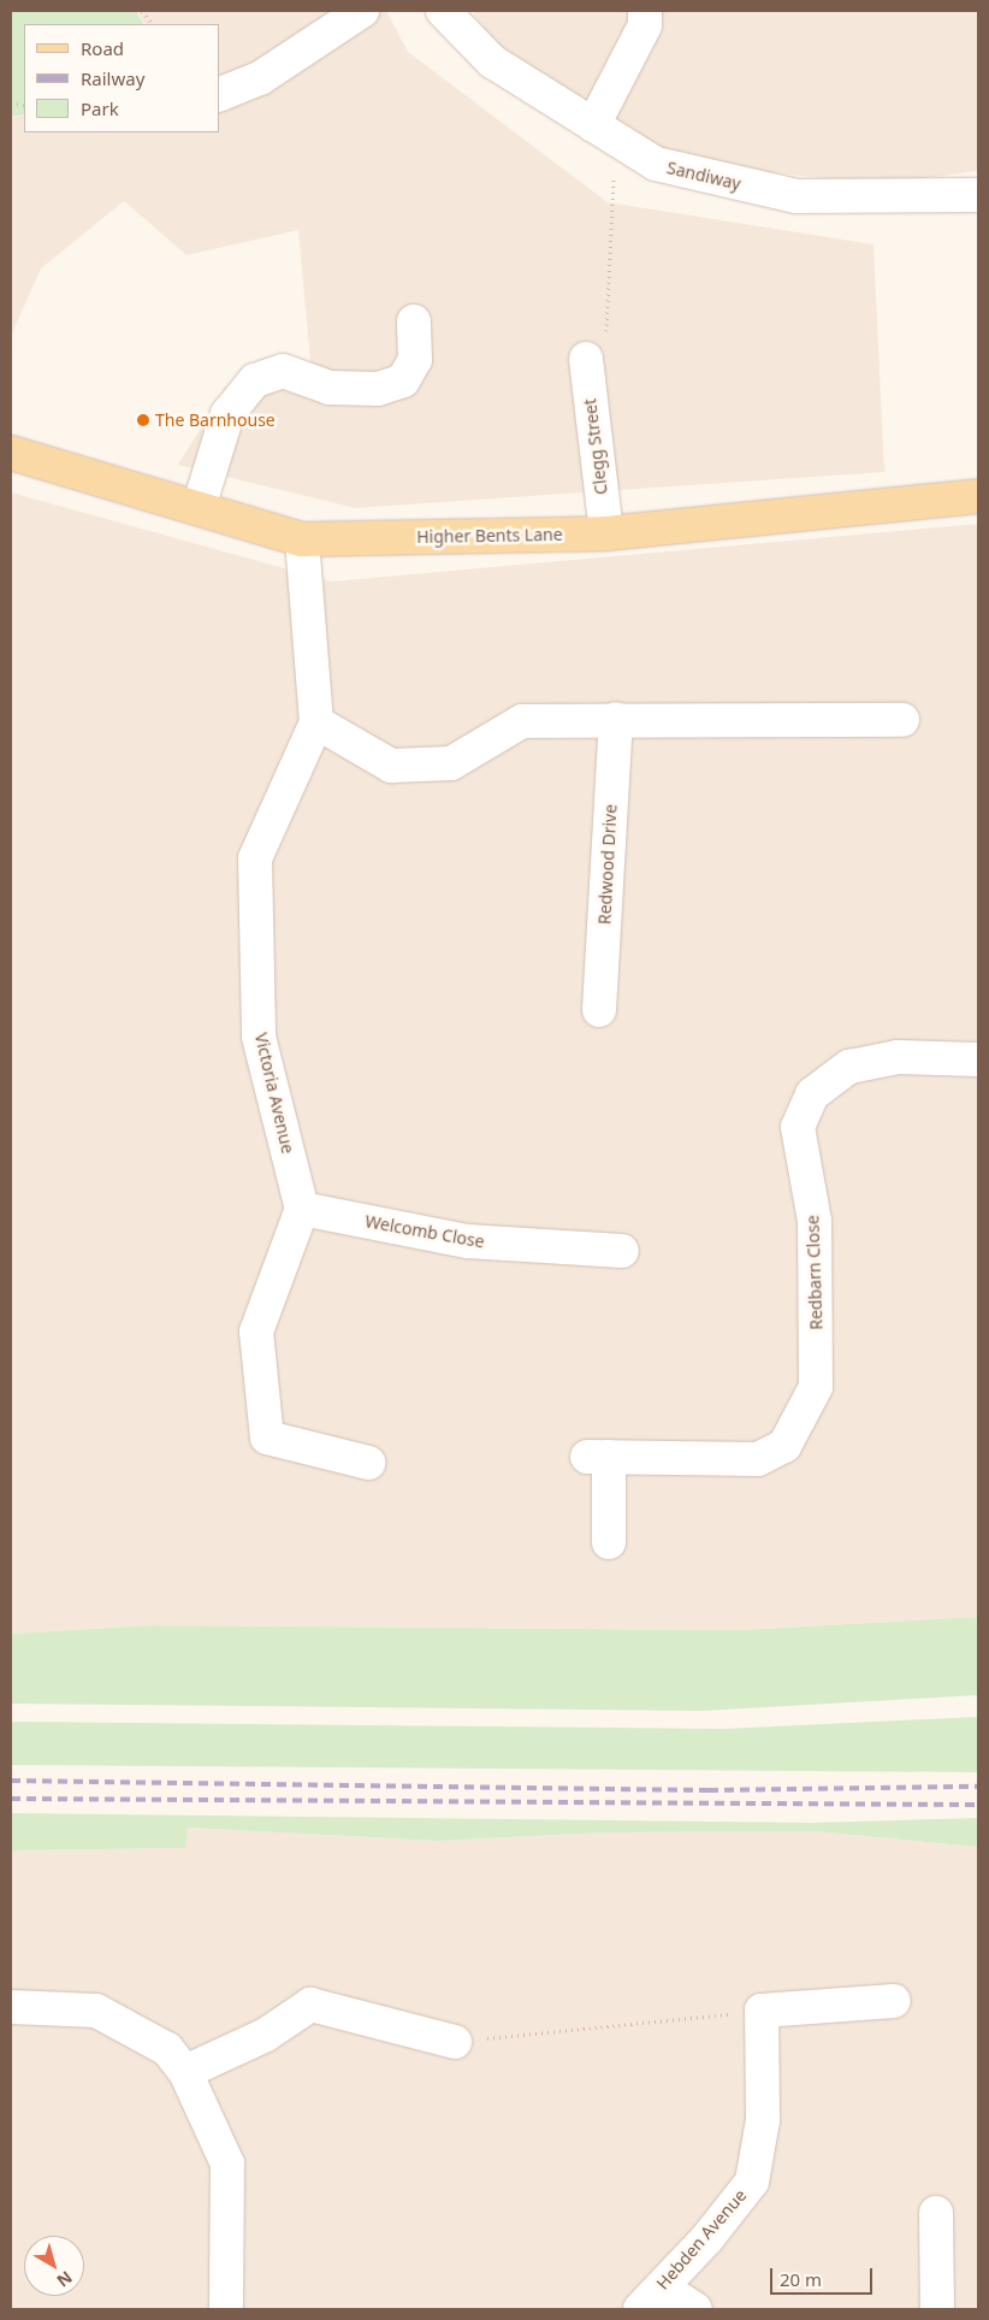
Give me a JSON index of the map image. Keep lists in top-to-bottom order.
{
  "streets": {
    "main road": ["Higher Bents Lane"],
    "street": [
      "Sandiway",
      "Clegg Street",
      "Redwood Drive",
      "Victoria Avenue",
      "Welcomb Close",
      "Redbarn Close",
      "Hebden Avenue"
    ]
  },
  "crossings": [
    ["Clegg Street", "Higher Bents Lane"],
    ["Higher Bents Lane", "Victoria Avenue"],
    ["Victoria Avenue", "Welcomb Close"]
  ],
  "places": ["The Barnhouse"],
  "legend": ["Road", "Railway", "Park"],
  "scale_bar": "20 m",
  "north": "bottom right"
}
